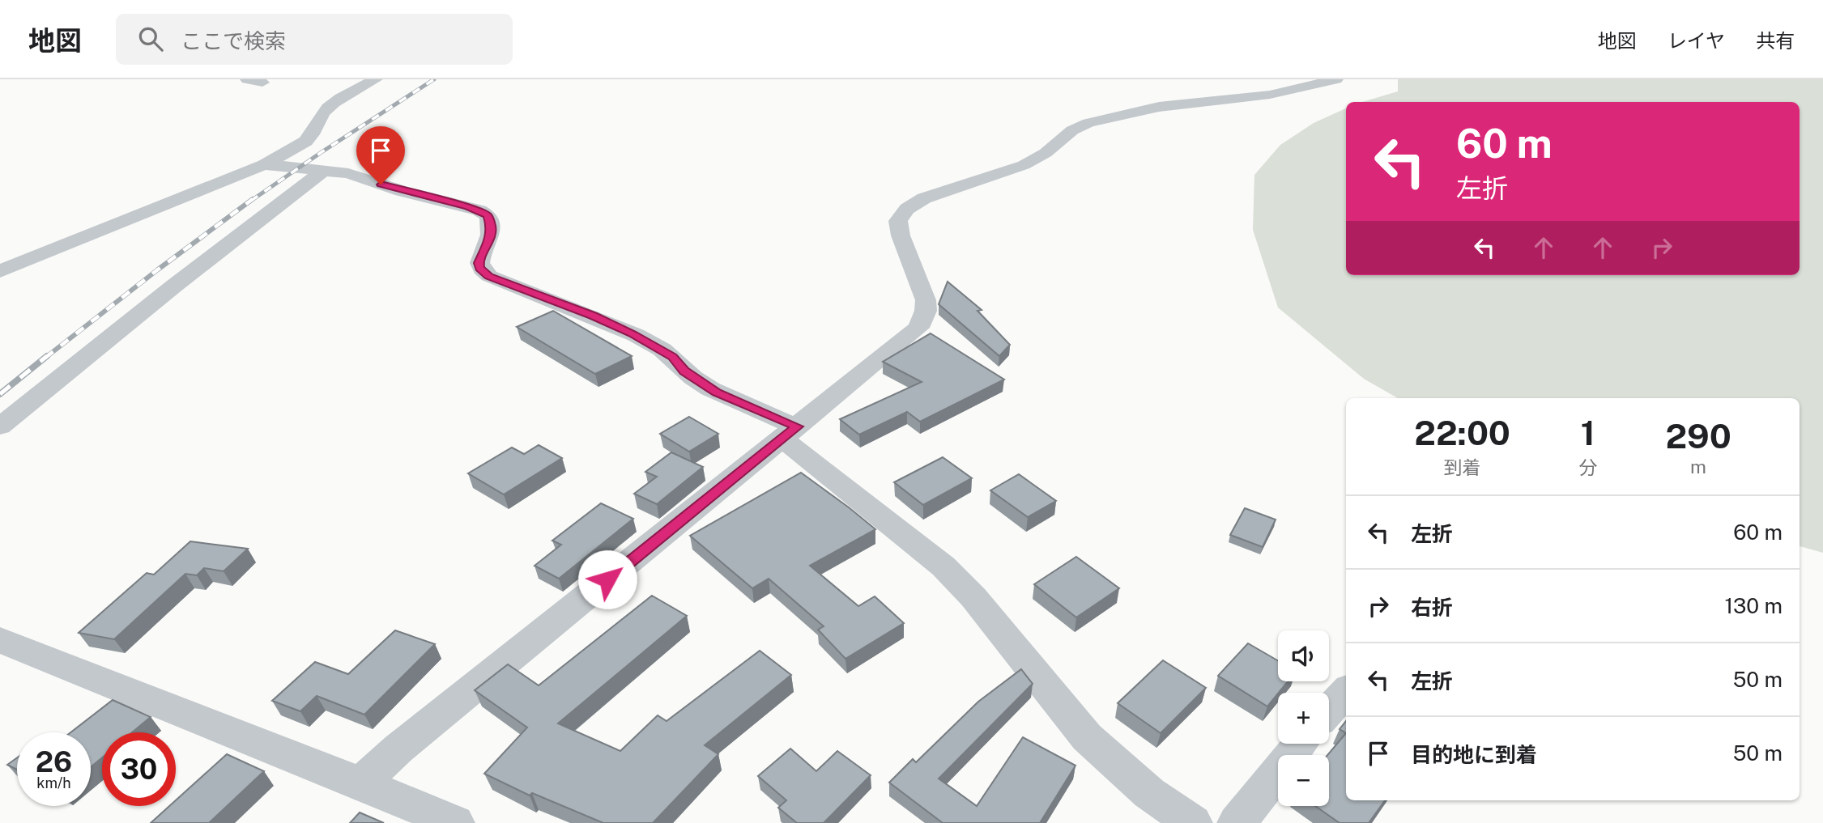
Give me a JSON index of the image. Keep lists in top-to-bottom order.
{
  "page": {
    "header": "地図",
    "search": "ここで検索",
    "nav": ["地図", "レイヤ", "共有"],
    "turn": ["60 m", "左折"],
    "eta": [
      "22:00",
      "到着",
      "1",
      "分",
      "290",
      "m"
    ],
    "list": [
      {
        "name": "左折",
        "value": "60 m"
      },
      {
        "name": "右折",
        "value": "130 m"
      },
      {
        "name": "左折",
        "value": "50 m"
      },
      {
        "name": "目的地に到着",
        "value": "50 m"
      }
    ],
    "map_buttons": ["+", "−"],
    "speed": "26 km/h",
    "limit": "30"
  }
}
